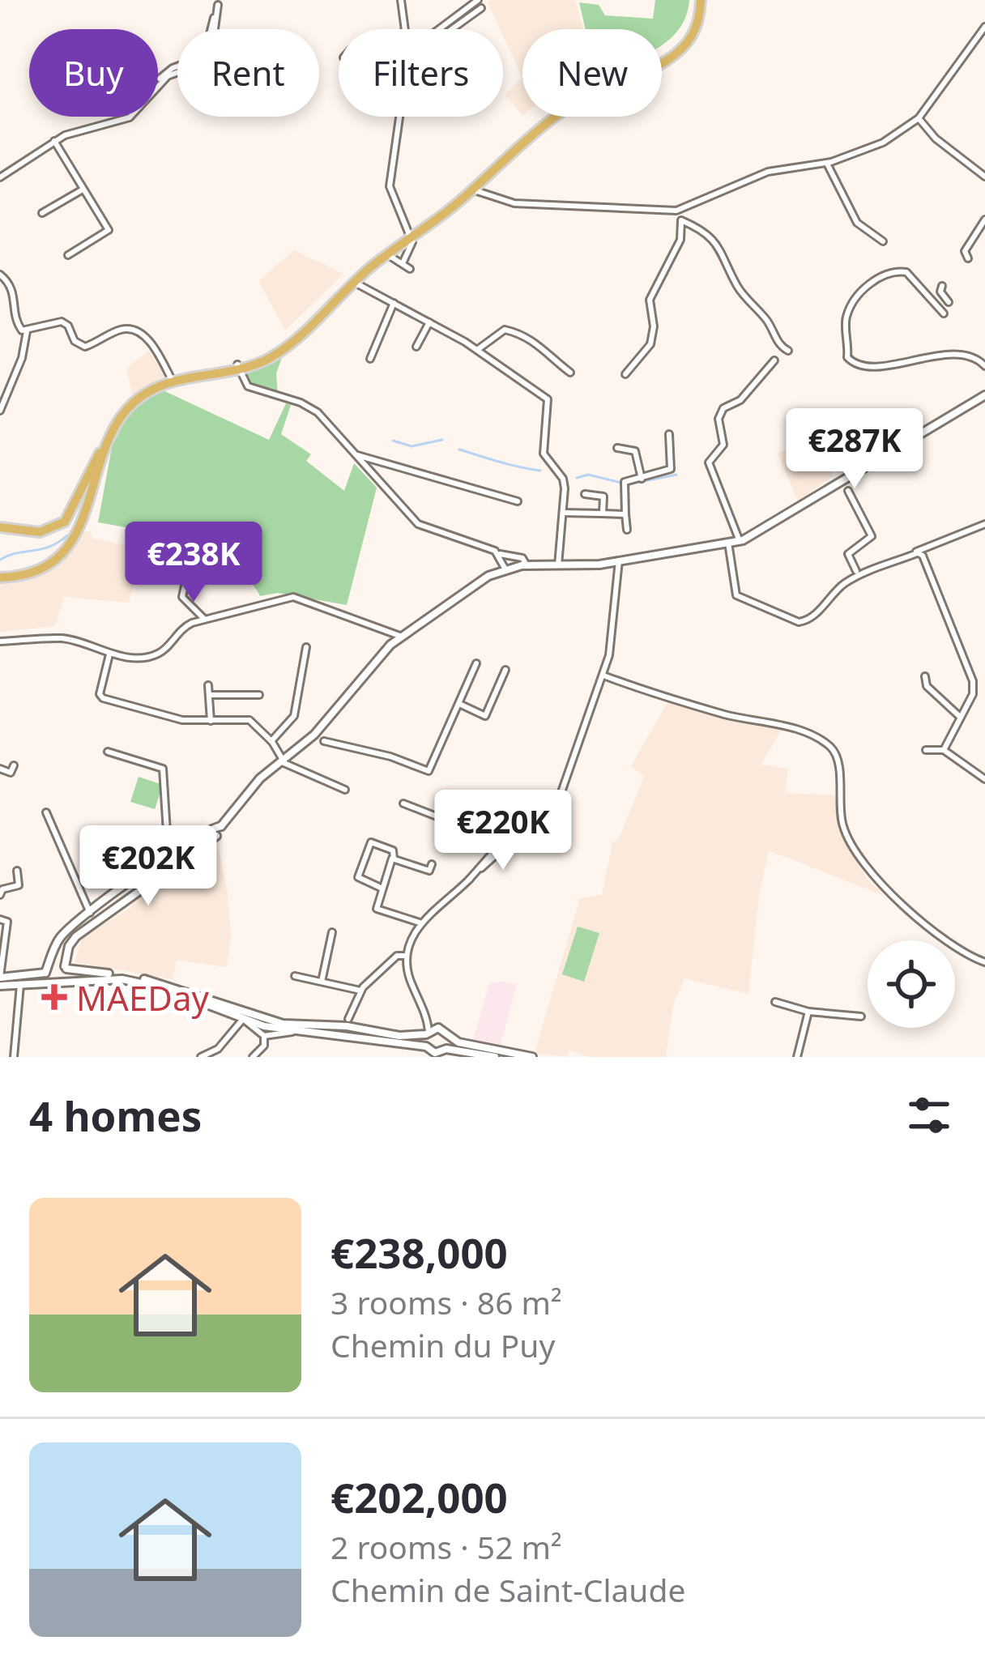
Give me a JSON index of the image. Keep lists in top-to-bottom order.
{
  "places": {
    "health": ["MAEDay"]
  },
  "page": {
    "chip": [
      "Buy",
      "Rent",
      "Filters",
      "New"
    ],
    "price": [
      "€287K",
      "€238K",
      "€220K",
      "€202K"
    ],
    "heading": "4 homes",
    "list": [
      {
        "name": "€238,000",
        "note": "3 rooms · 86 m² · Chemin du Puy"
      },
      {
        "name": "€202,000",
        "note": "2 rooms · 52 m² · Chemin de Saint-Claude"
      }
    ]
  }
}
